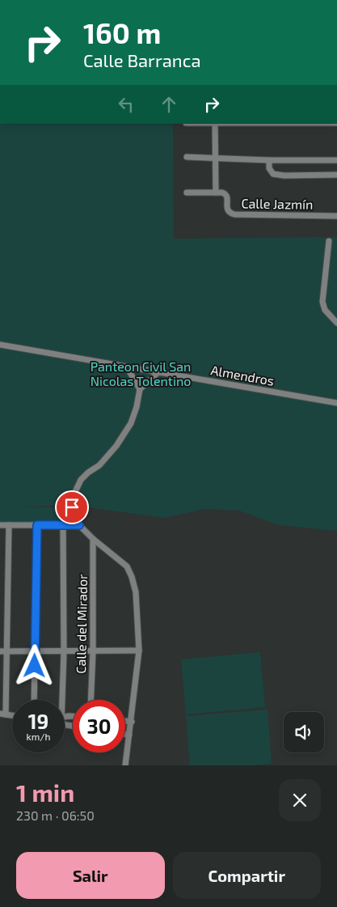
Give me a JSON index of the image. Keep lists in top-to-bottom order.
{
  "streets": {
    "street": ["Calle Jazmín", "Almendros", "Calle del Mirador"]
  },
  "parks": ["Panteon Civil San Nicolas Tolentino"],
  "page": {
    "turn": ["160 m", "Calle Barranca"],
    "speed": "19 km/h",
    "limit": "30",
    "heading": ["1 min", "230 m · 06:50"],
    "buttons": ["Salir", "Compartir"]
  }
}
